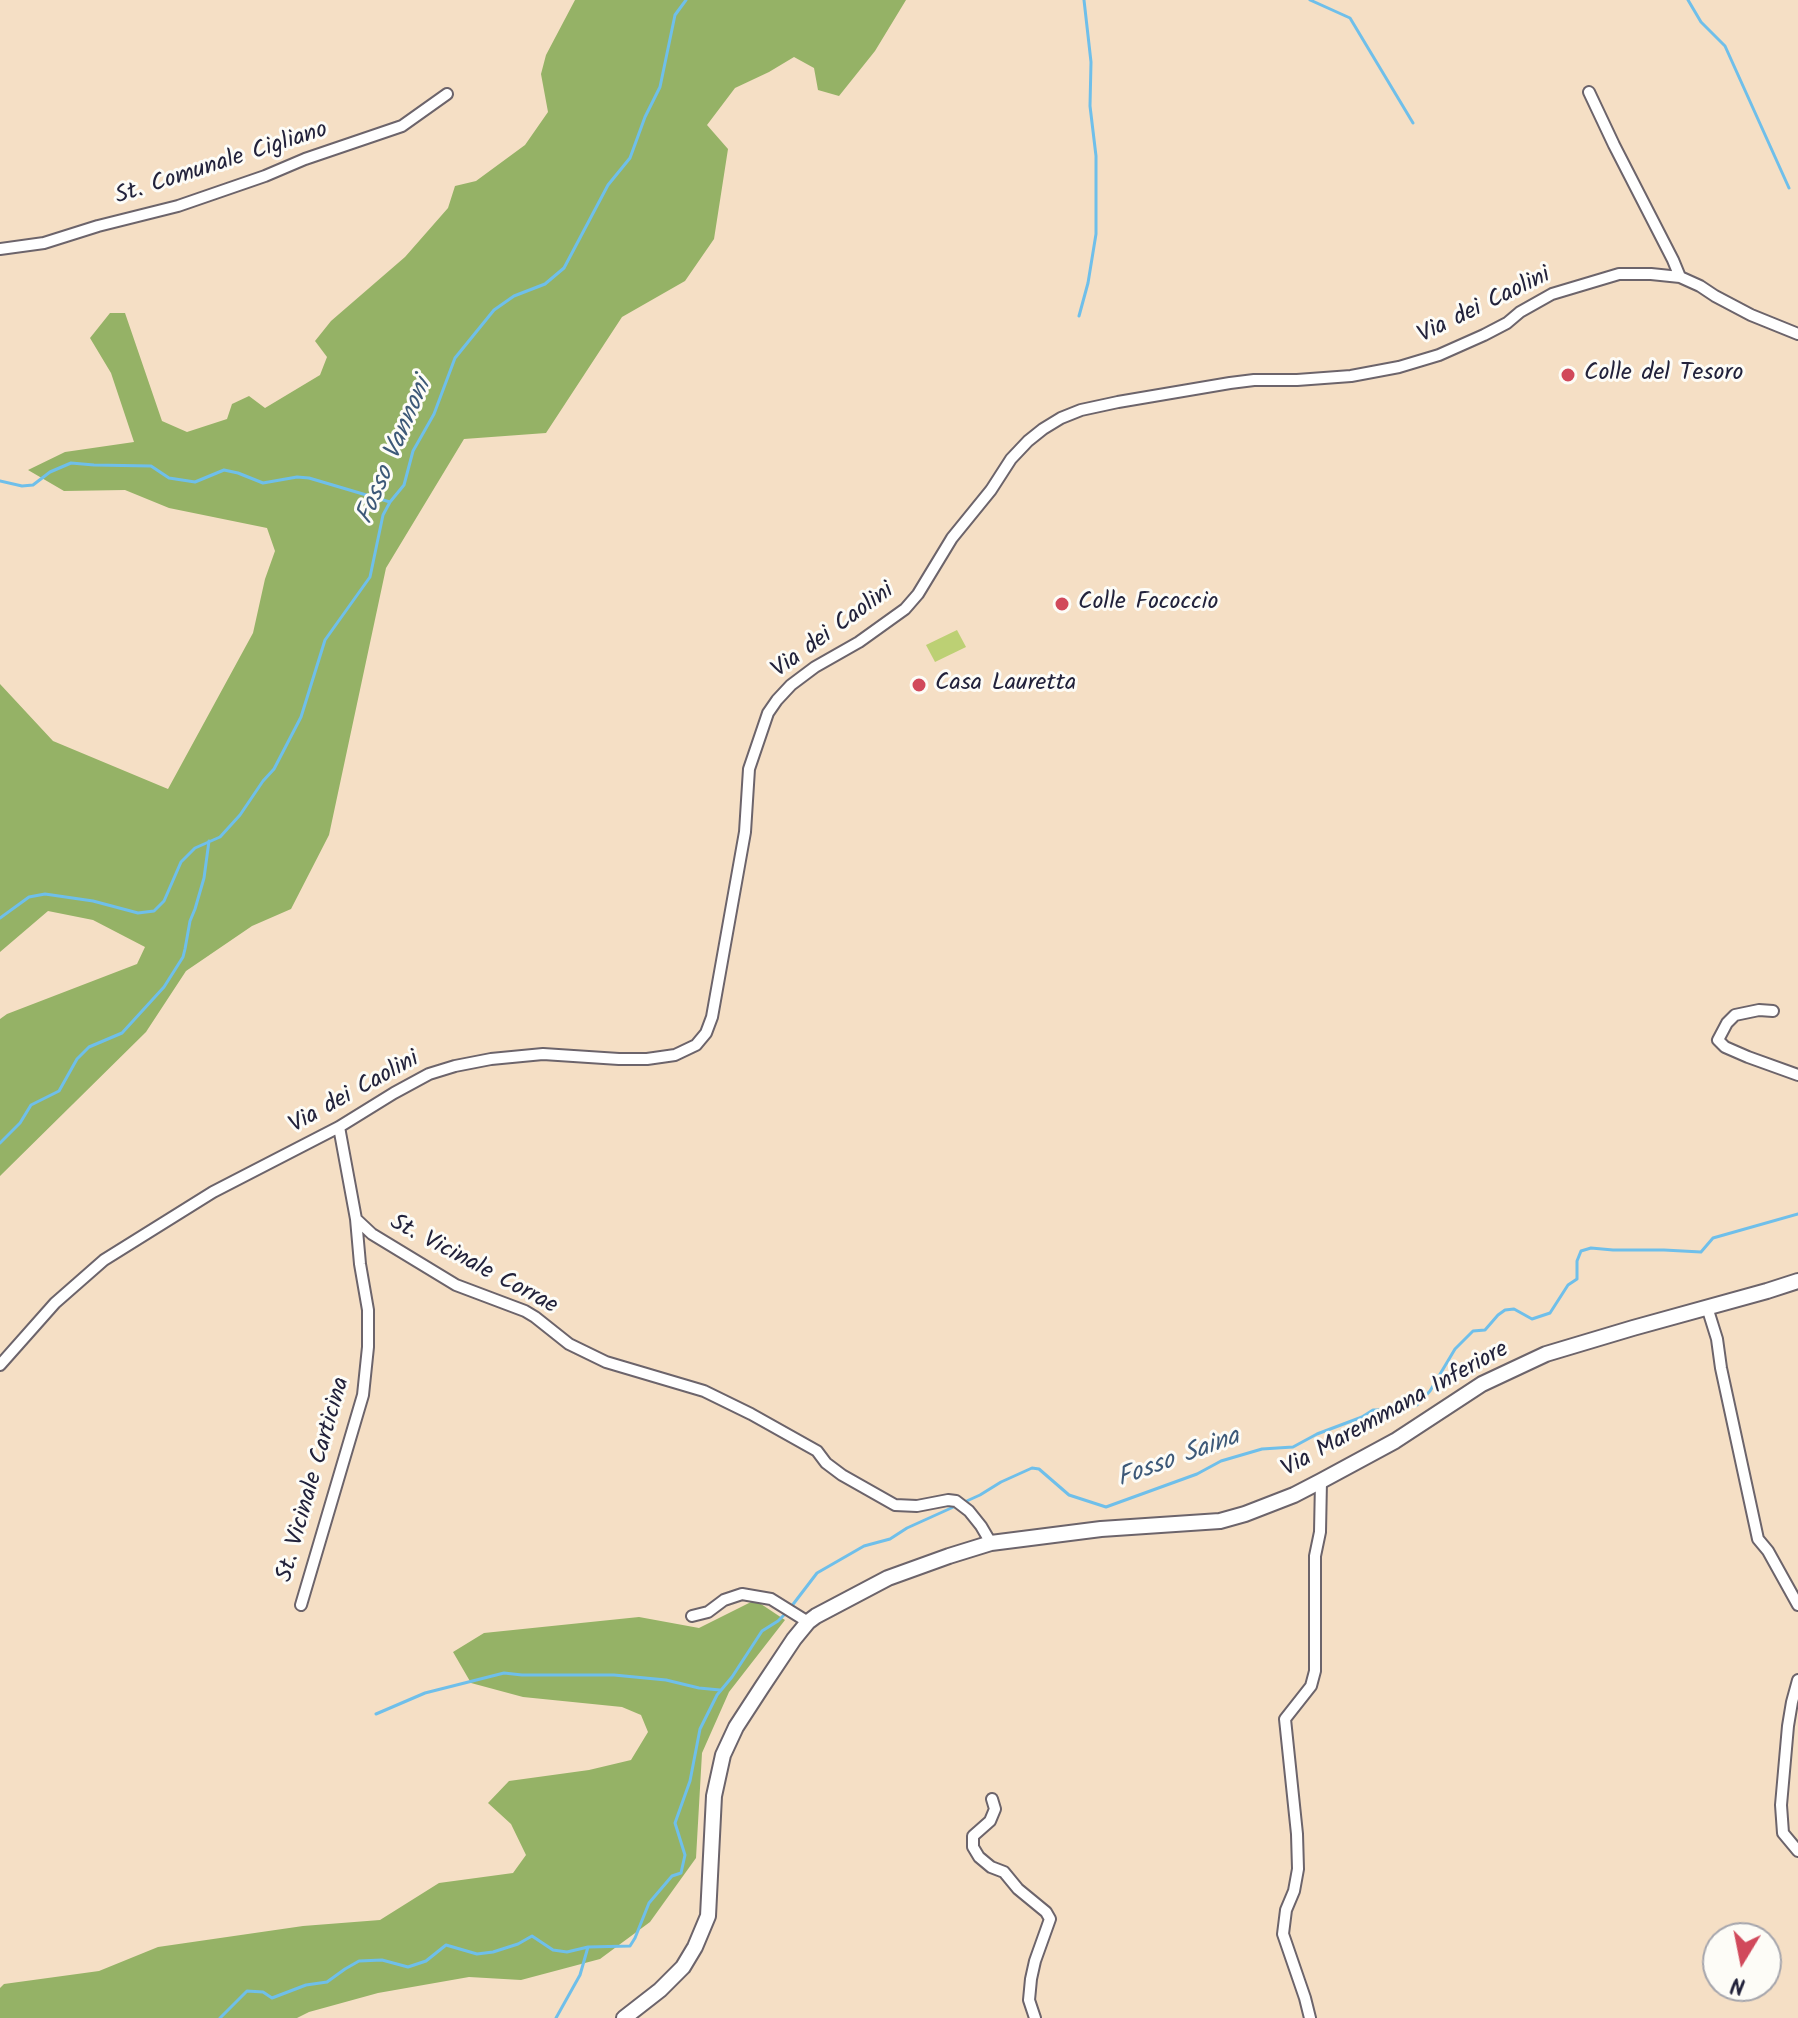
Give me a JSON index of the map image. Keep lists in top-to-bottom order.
{
  "streets": {
    "main road": ["Via Maremmana Inferiore"],
    "street": [
      "St. Comunale Cigliano",
      "Via dei Caolini",
      "St. Vicinale Corrae",
      "St. Vicinale Carticina"
    ]
  },
  "crossings": [
    ["Via dei Caolini", "St. Vicinale Carticina"],
    ["St. Vicinale Corrae", "Via Maremmana Inferiore"],
    ["St. Vicinale Corrae", "St. Vicinale Carticina"]
  ],
  "water": ["Fosso Vannoni", "Fosso Saina"],
  "places": ["Colle del Tesoro", "Colle Fococcio", "Casa Lauretta"],
  "north": "bottom"
}
